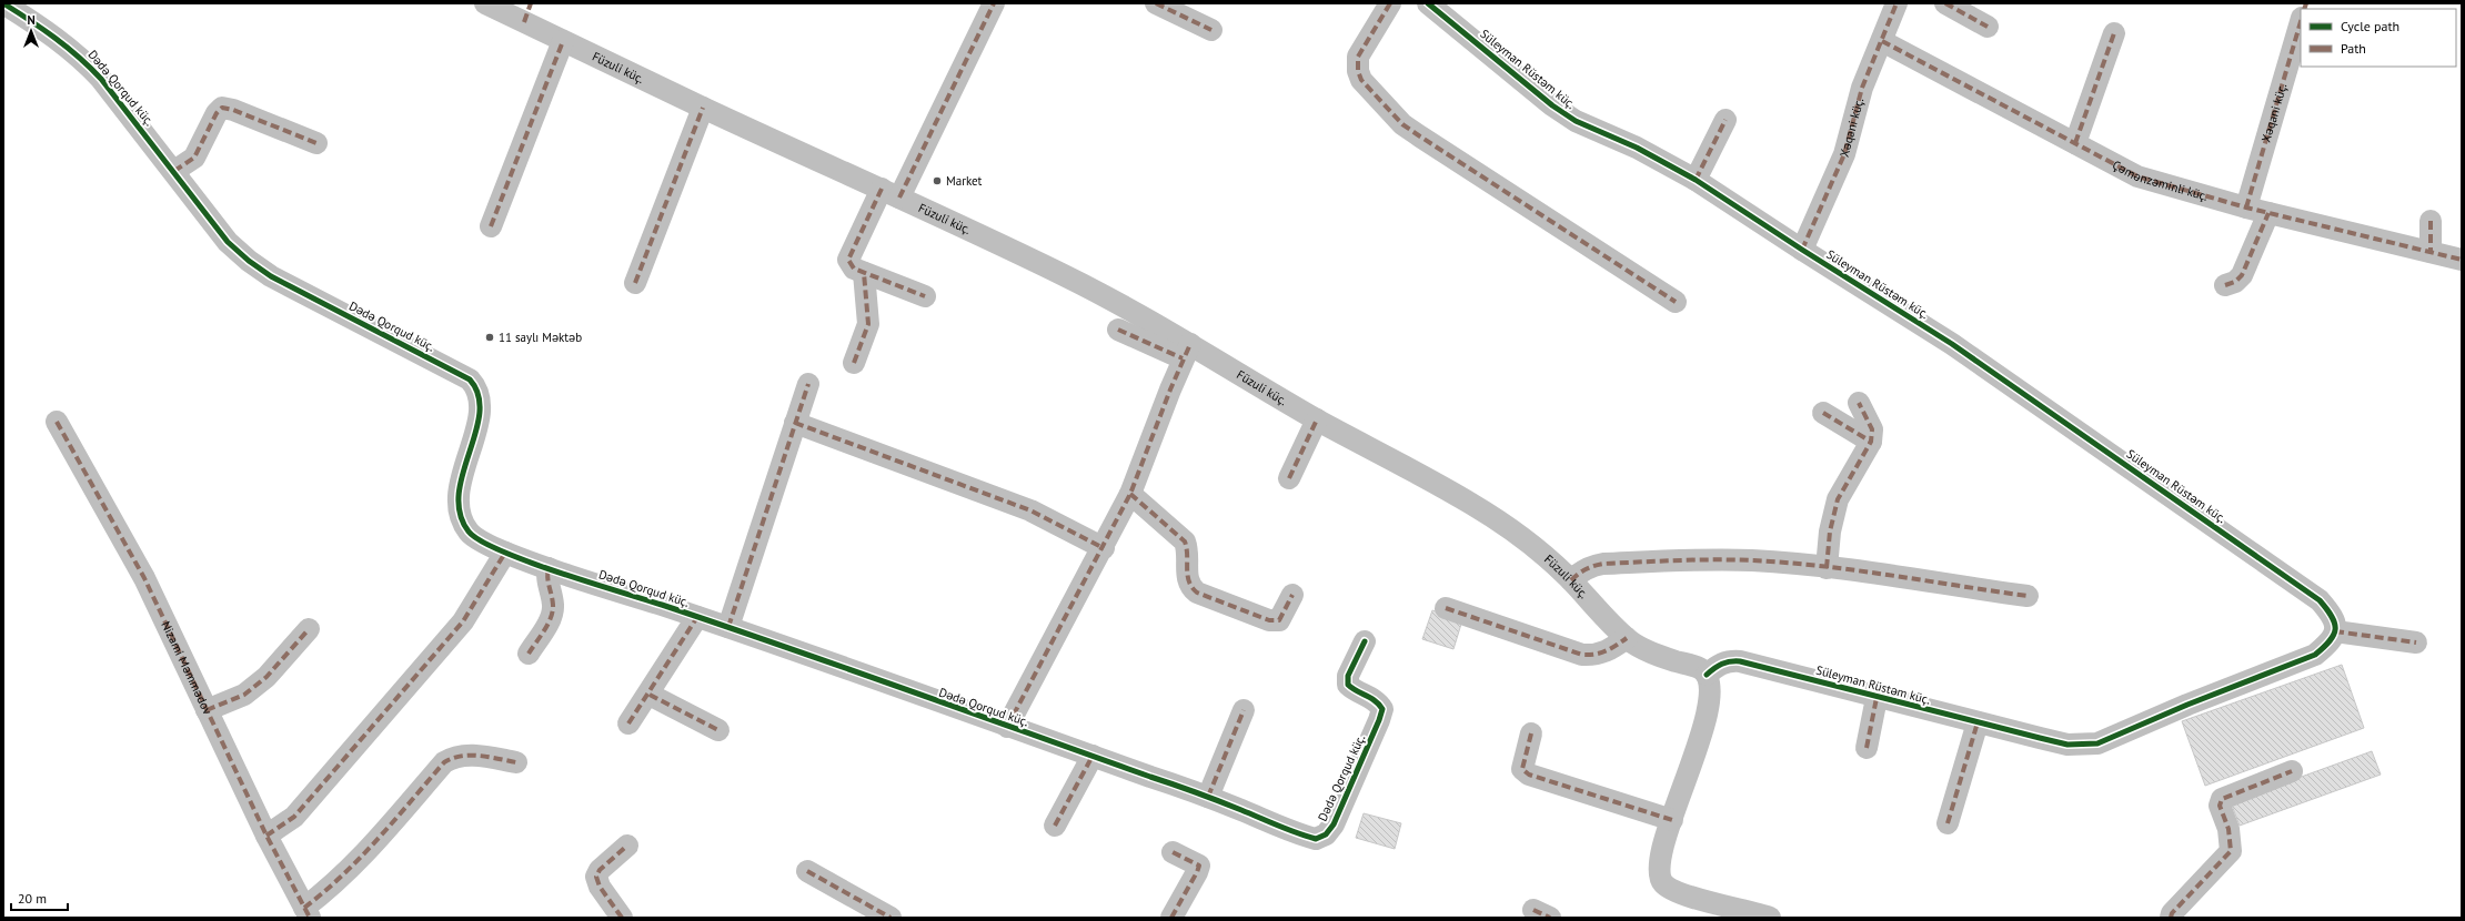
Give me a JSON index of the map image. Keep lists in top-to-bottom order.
{
  "streets": {
    "street": [
      "Füzuli küç.",
      "Süleyman Rüstəm küç.",
      "Dədə Qorqud küç.",
      "Xəqani küç.",
      "Çəmənzəminli küç.",
      "Nizami Məmmədov"
    ]
  },
  "crossings": [
    ["Füzuli küç.", "Süleyman Rüstəm küç."],
    ["Süleyman Rüstəm küç.", "Xəqani küç."],
    ["Xəqani küç.", "Çəmənzəminli küç."]
  ],
  "places": ["Market", "11 saylı Məktəb"],
  "legend": ["Cycle path", "Path"],
  "scale_bar": "20 m",
  "north": "top"
}
